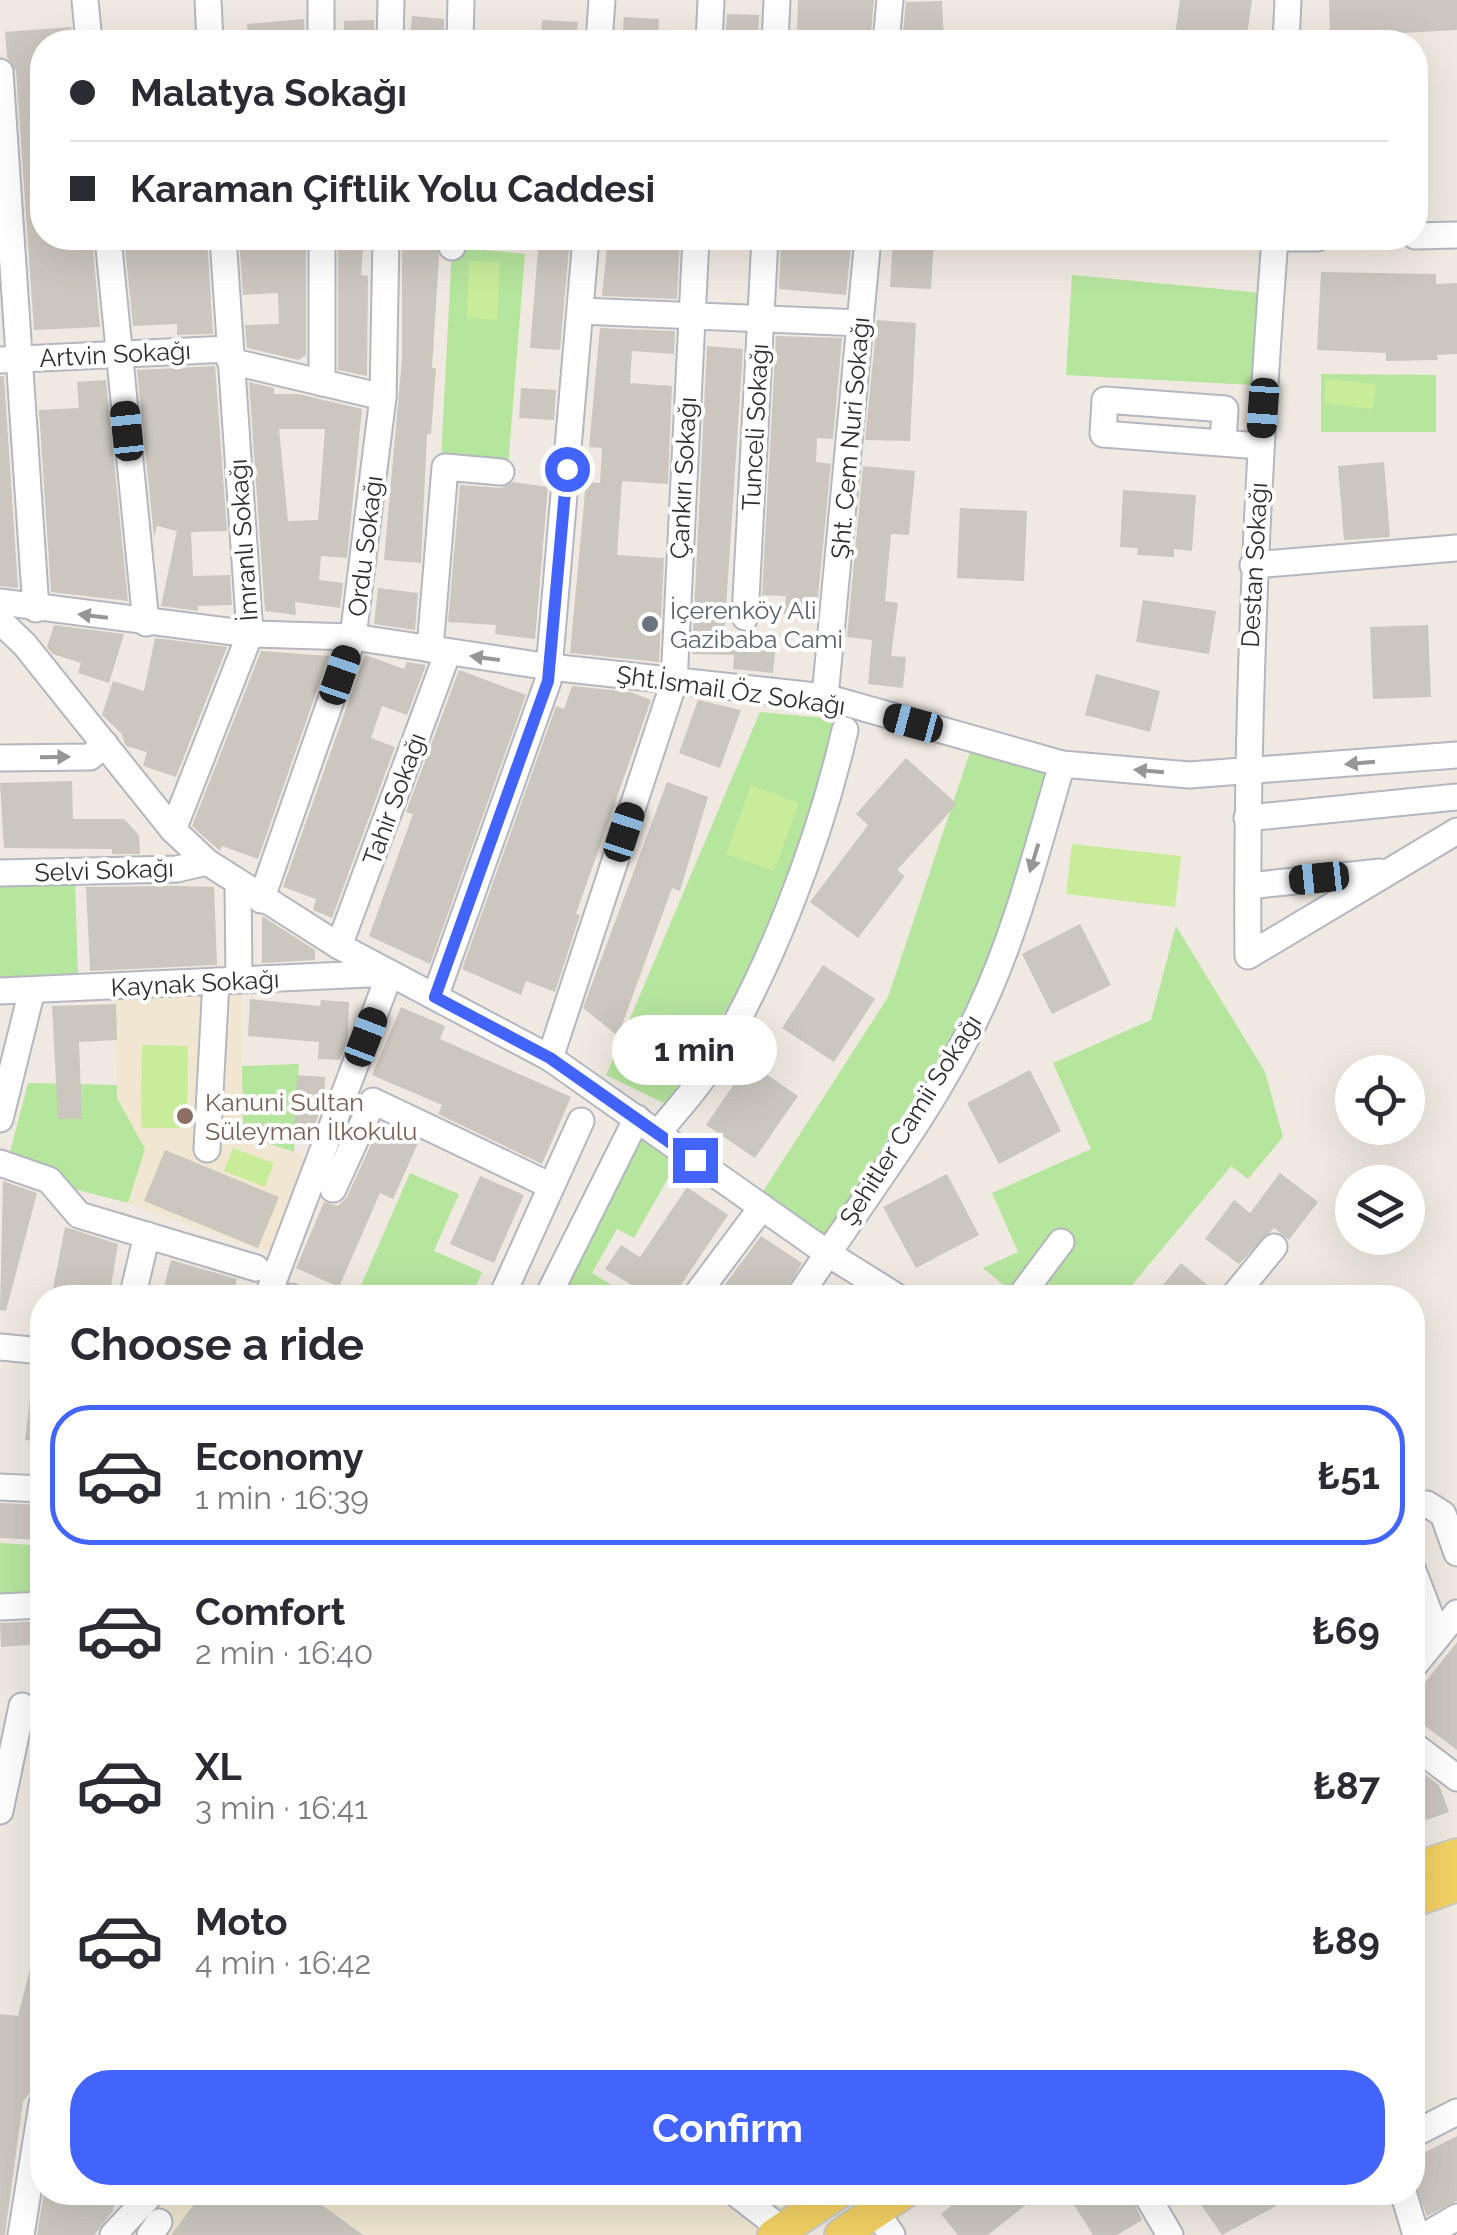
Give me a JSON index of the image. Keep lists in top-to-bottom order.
{
  "streets": {
    "street": [
      "Artvin Sokağı",
      "Tunceli Sokağı",
      "Şht. Cem Nuri Sokağı",
      "Çankırı Sokağı",
      "İmranlı Sokağı",
      "Ordu Sokağı",
      "Destan Sokağı",
      "Şht.İsmail Öz Sokağı",
      "Tahir Sokağı",
      "Selvi Sokağı",
      "Kaynak Sokağı",
      "Şehitler Camii Sokağı"
    ]
  },
  "crossings": [
    ["Artvin Sokağı", "İmranlı Sokağı"],
    ["Artvin Sokağı", "Ordu Sokağı"],
    ["Şht. Cem Nuri Sokağı", "Şht.İsmail Öz Sokağı"],
    ["Çankırı Sokağı", "Şht.İsmail Öz Sokağı"],
    ["İmranlı Sokağı", "Şht.İsmail Öz Sokağı"],
    ["Ordu Sokağı", "Şht.İsmail Öz Sokağı"],
    ["Destan Sokağı", "Şht.İsmail Öz Sokağı"],
    ["Şht.İsmail Öz Sokağı", "Tahir Sokağı"],
    ["Şht.İsmail Öz Sokağı", "Şehitler Camii Sokağı"]
  ],
  "places": ["İçerenköy Ali Gazibaba Cami", "Kanuni Sultan Süleyman İlkokulu"],
  "page": {
    "banner": ["Malatya Sokağı", "Karaman Çiftlik Yolu Caddesi"],
    "bubble": "1 min",
    "heading": "Choose a ride",
    "list": [
      {
        "name": "Economy",
        "note": "1 min · 16:39",
        "value": "₺51"
      },
      {
        "name": "Comfort",
        "note": "2 min · 16:40",
        "value": "₺69"
      },
      {
        "name": "XL",
        "note": "3 min · 16:41",
        "value": "₺87"
      },
      {
        "name": "Moto",
        "note": "4 min · 16:42",
        "value": "₺89"
      }
    ],
    "buttons": "Confirm"
  }
}
